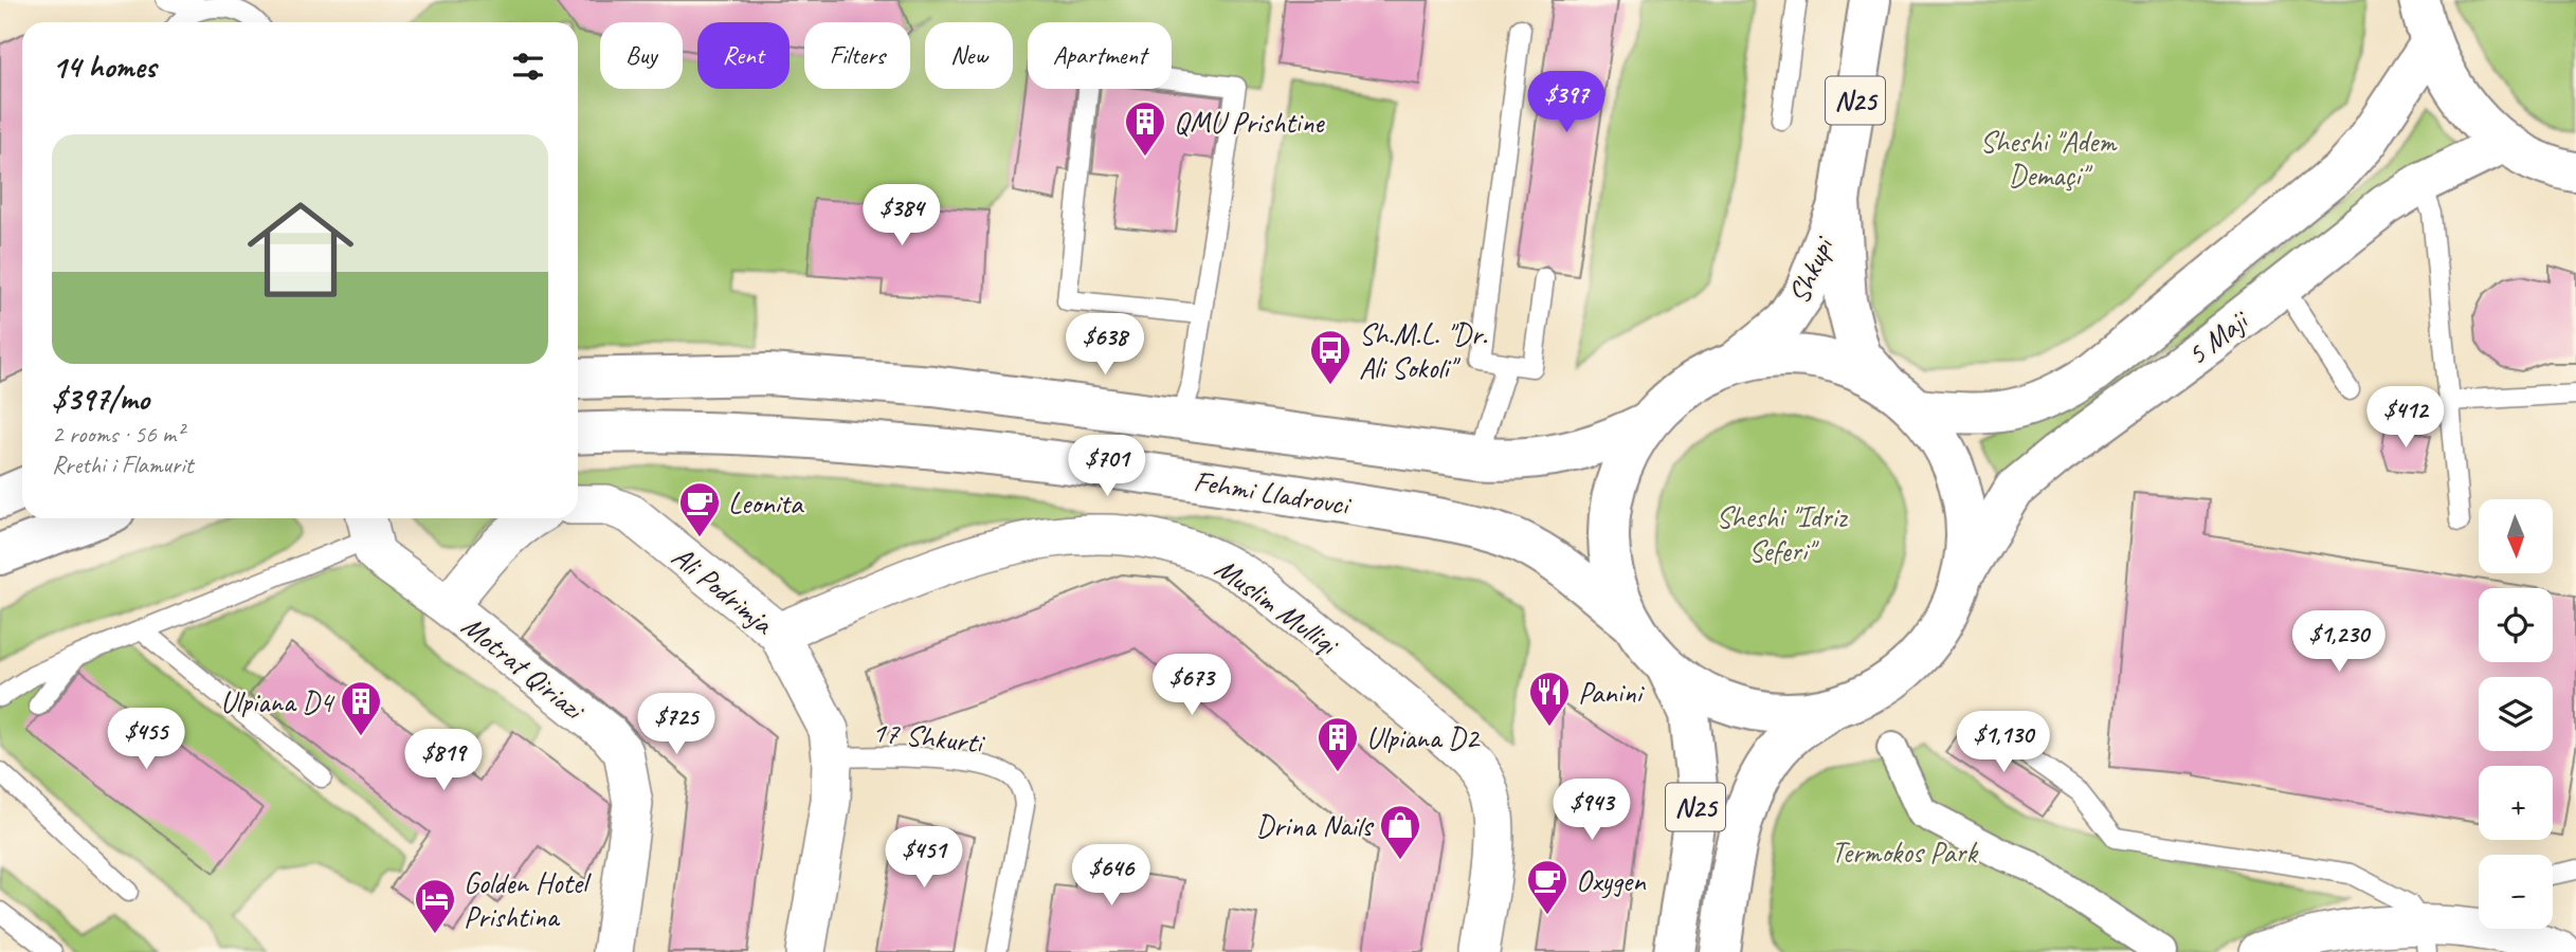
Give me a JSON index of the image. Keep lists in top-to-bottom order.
{
  "streets": {
    "main road": [
      "N25",
      "Shkupi",
      "5 Maji",
      "Fehmi Lladrovci"
    ],
    "street": ["Ali Podrimja", "Muslim Mulliqi", "Motrat Qiriazi"],
    "lane": ["17 Shkurti"]
  },
  "crossings": [
    ["Ali Podrimja", "Muslim Mulliqi"],
    ["Ali Podrimja", "17 Shkurti"]
  ],
  "parks": ["Sheshi \"Adem Demaçi\"", "Sheshi \"Idriz Seferi\"", "Termokos Park"],
  "places": {
    "building": ["QMU Prishtine", "Ulpiana D4", "Ulpiana D2"],
    "bus stop": ["Sh.M.L. \"Dr. Ali Sokoli\""],
    "cafe": ["Leonita", "Oxygen"],
    "restaurant": ["Panini"],
    "shop": ["Drina Nails"],
    "hotel": ["Golden Hotel Prishtina"]
  },
  "north": "bottom",
  "page": {
    "chip": [
      "Buy",
      "Rent",
      "Filters",
      "New",
      "Apartment"
    ],
    "heading": "14 homes",
    "price": [
      "$397",
      "$384",
      "$638",
      "$412",
      "$701",
      "$1,230",
      "$673",
      "$725",
      "$455",
      "$1,130",
      "$819",
      "$943",
      "$451",
      "$646"
    ],
    "list": [
      {
        "name": "$397/mo",
        "note": "2 rooms · 56 m² · Rrethi i Flamurit"
      }
    ],
    "map_buttons": ["+", "−"]
  }
}
